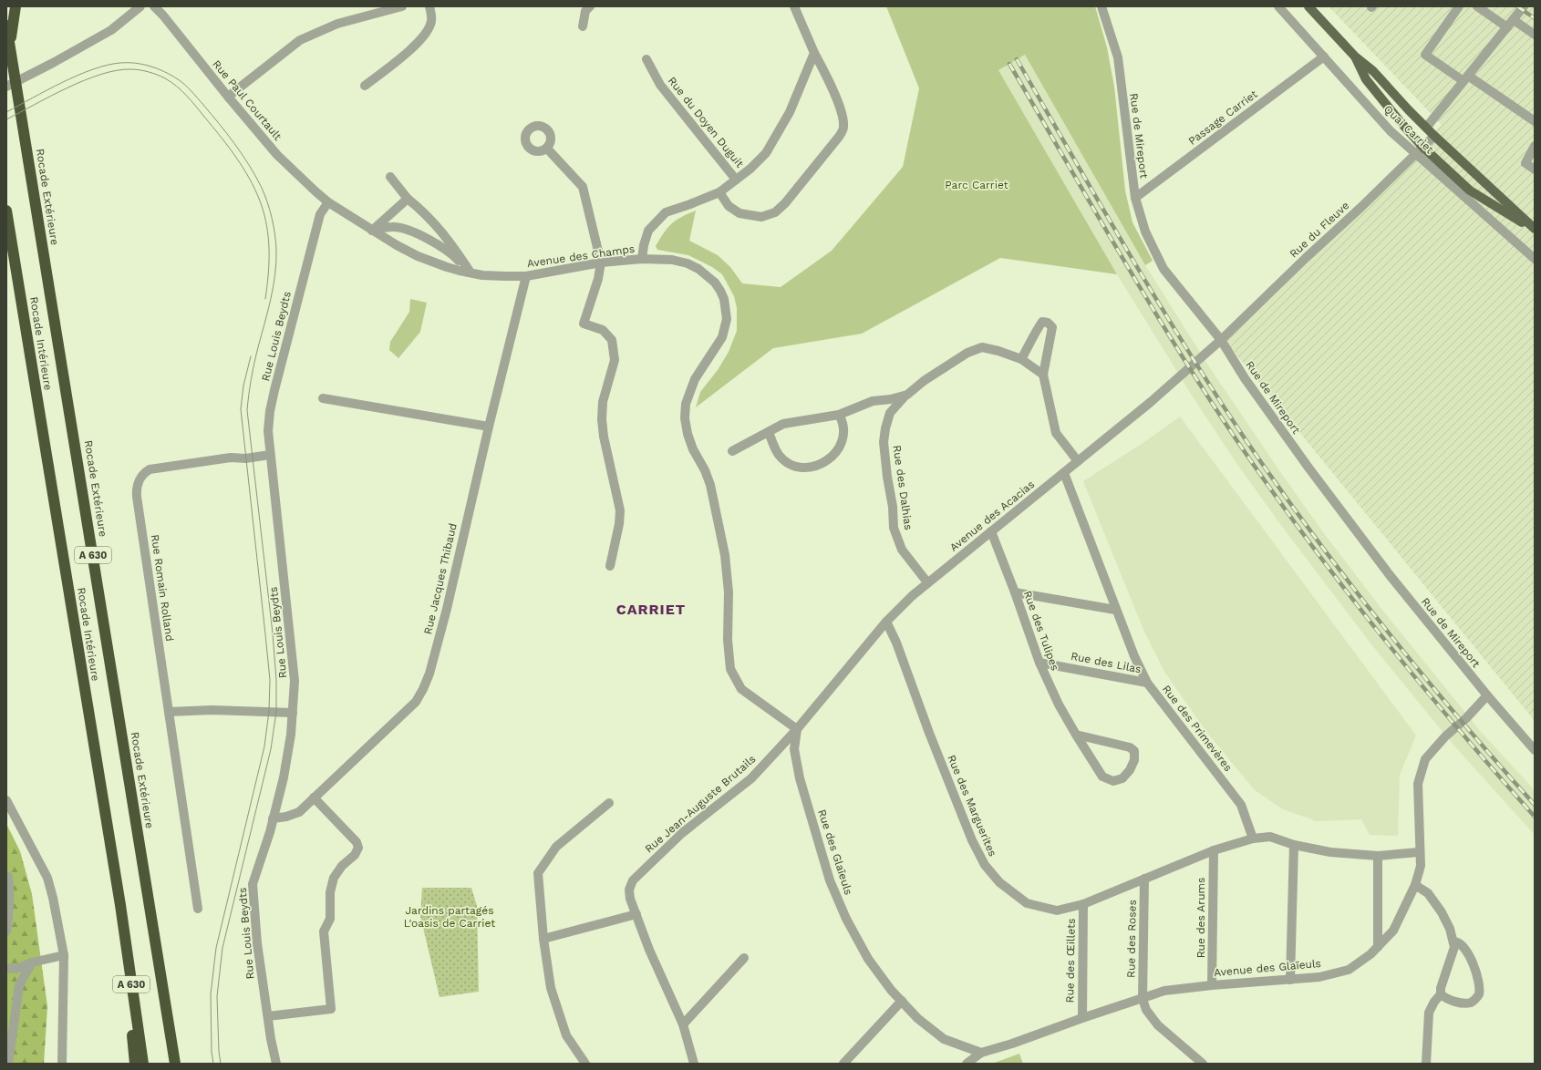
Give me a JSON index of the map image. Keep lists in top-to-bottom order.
{
  "streets": {
    "highway": ["Rocade Extérieure", "Rocade Intérieure", "A 630"],
    "main road": ["Quai Carriet"],
    "street": [
      "Rue Paul Courtault",
      "Passage Carriet",
      "Rue du Doyen Duguit",
      "Rue de Mireport",
      "Rue du Fleuve",
      "Avenue des Champs",
      "Rue Louis Beydts",
      "Rue des Dalhias",
      "Avenue des Acacias",
      "Rue Jacques Thibaud",
      "Rue Romain Rolland",
      "Rue des Tulipes",
      "Rue des Lilas",
      "Rue des Primevères",
      "Rue Jean-Auguste Brutails",
      "Rue des Marguerites",
      "Rue des Glaïeuls",
      "Rue des Arums",
      "Rue des Roses",
      "Rue des Œillets",
      "Avenue des Glaïeuls"
    ]
  },
  "crossings": [
    ["Rue Paul Courtault", "Avenue des Champs"],
    ["Rue Paul Courtault", "Rue Louis Beydts"],
    ["Passage Carriet", "Quai Carriet"],
    ["Passage Carriet", "Rue de Mireport"],
    ["Quai Carriet", "Rue du Fleuve"],
    ["Rue de Mireport", "Rue du Fleuve"],
    ["Rue de Mireport", "Avenue des Acacias"],
    ["Rue de Mireport", "Avenue des Glaïeuls"],
    ["Rue du Fleuve", "Avenue des Acacias"],
    ["Avenue des Champs", "Rue Louis Beydts"],
    ["Avenue des Champs", "Avenue des Acacias"],
    ["Avenue des Champs", "Rue Jacques Thibaud"],
    ["Avenue des Champs", "Rue Jean-Auguste Brutails"],
    ["Avenue des Champs", "Rue des Glaïeuls"],
    ["Rue Louis Beydts", "Rue Jacques Thibaud"],
    ["Rue Louis Beydts", "Rue Romain Rolland"],
    ["Rue des Dalhias", "Avenue des Acacias"],
    ["Avenue des Acacias", "Rue des Tulipes"],
    ["Avenue des Acacias", "Rue des Primevères"],
    ["Avenue des Acacias", "Rue Jean-Auguste Brutails"],
    ["Avenue des Acacias", "Rue des Marguerites"],
    ["Avenue des Acacias", "Rue des Glaïeuls"],
    ["Rue des Tulipes", "Rue des Lilas"],
    ["Rue des Lilas", "Rue des Primevères"],
    ["Rue des Primevères", "Rue des Marguerites"],
    ["Rue Jean-Auguste Brutails", "Rue des Glaïeuls"],
    ["Rue des Marguerites", "Rue des Arums"],
    ["Rue des Marguerites", "Rue des Roses"],
    ["Rue des Marguerites", "Rue des Œillets"],
    ["Rue des Glaïeuls", "Avenue des Glaïeuls"],
    ["Rue des Arums", "Avenue des Glaïeuls"],
    ["Rue des Roses", "Avenue des Glaïeuls"],
    ["Rue des Œillets", "Avenue des Glaïeuls"]
  ],
  "districts": ["CARRIET"],
  "parks": ["Parc Carriet", "Jardins partagés L'oasis de Carriet"]
}
